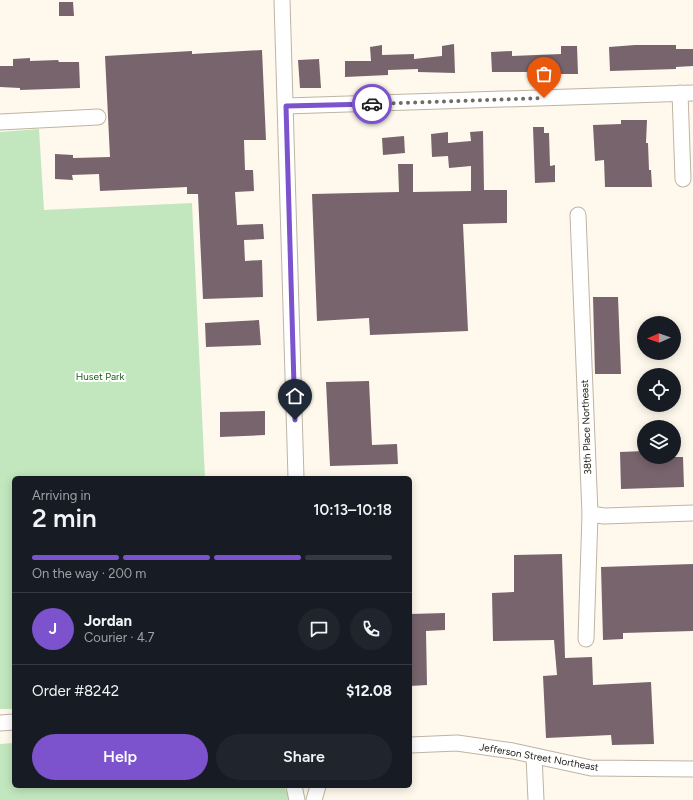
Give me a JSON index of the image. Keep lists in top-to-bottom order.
{
  "streets": {
    "street": ["38th Place Northeast", "Jefferson Street Northeast"]
  },
  "parks": ["Huset Park"],
  "north": "left",
  "page": {
    "heading": ["2 min", "Arriving in", "10:13–10:18"],
    "panel": [
      "Jordan",
      "Courier · 4.7",
      "Order #8242",
      "$12.08"
    ],
    "bar": "On the way · 200 m",
    "round": "J",
    "buttons": ["Help", "Share"]
  }
}
